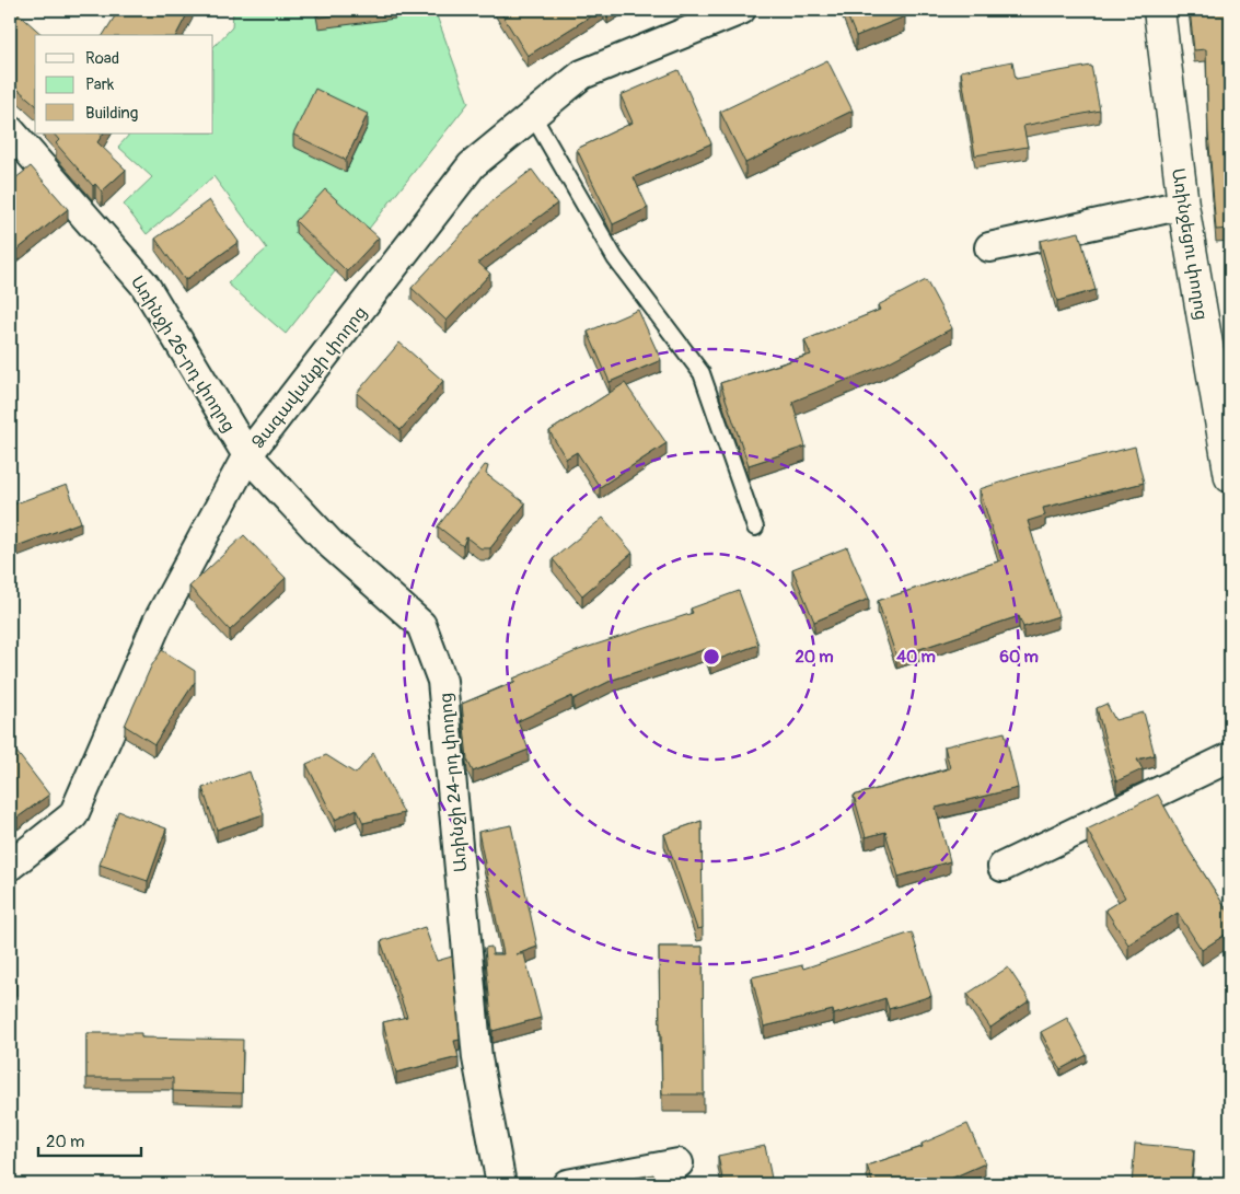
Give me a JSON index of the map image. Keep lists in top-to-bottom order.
{
  "streets": {
    "street": [
      "Առինջեցու փողոց",
      "Առինջի 26-րդ փողոց",
      "Ձագավանքի փողոց",
      "Առինջի 24-րդ փողոց"
    ]
  },
  "crossings": [
    ["Առինջի 26-րդ փողոց", "Ձագավանքի փողոց"],
    ["Առինջի 26-րդ փողոց", "Առինջի 24-րդ փողոց"],
    ["Ձագավանքի փողոց", "Առինջի 24-րդ փողոց"]
  ],
  "legend": ["Road", "Park", "Building"],
  "scale_bar": "20 m",
  "rings": ["20 m", "40 m", "60 m"]
}
